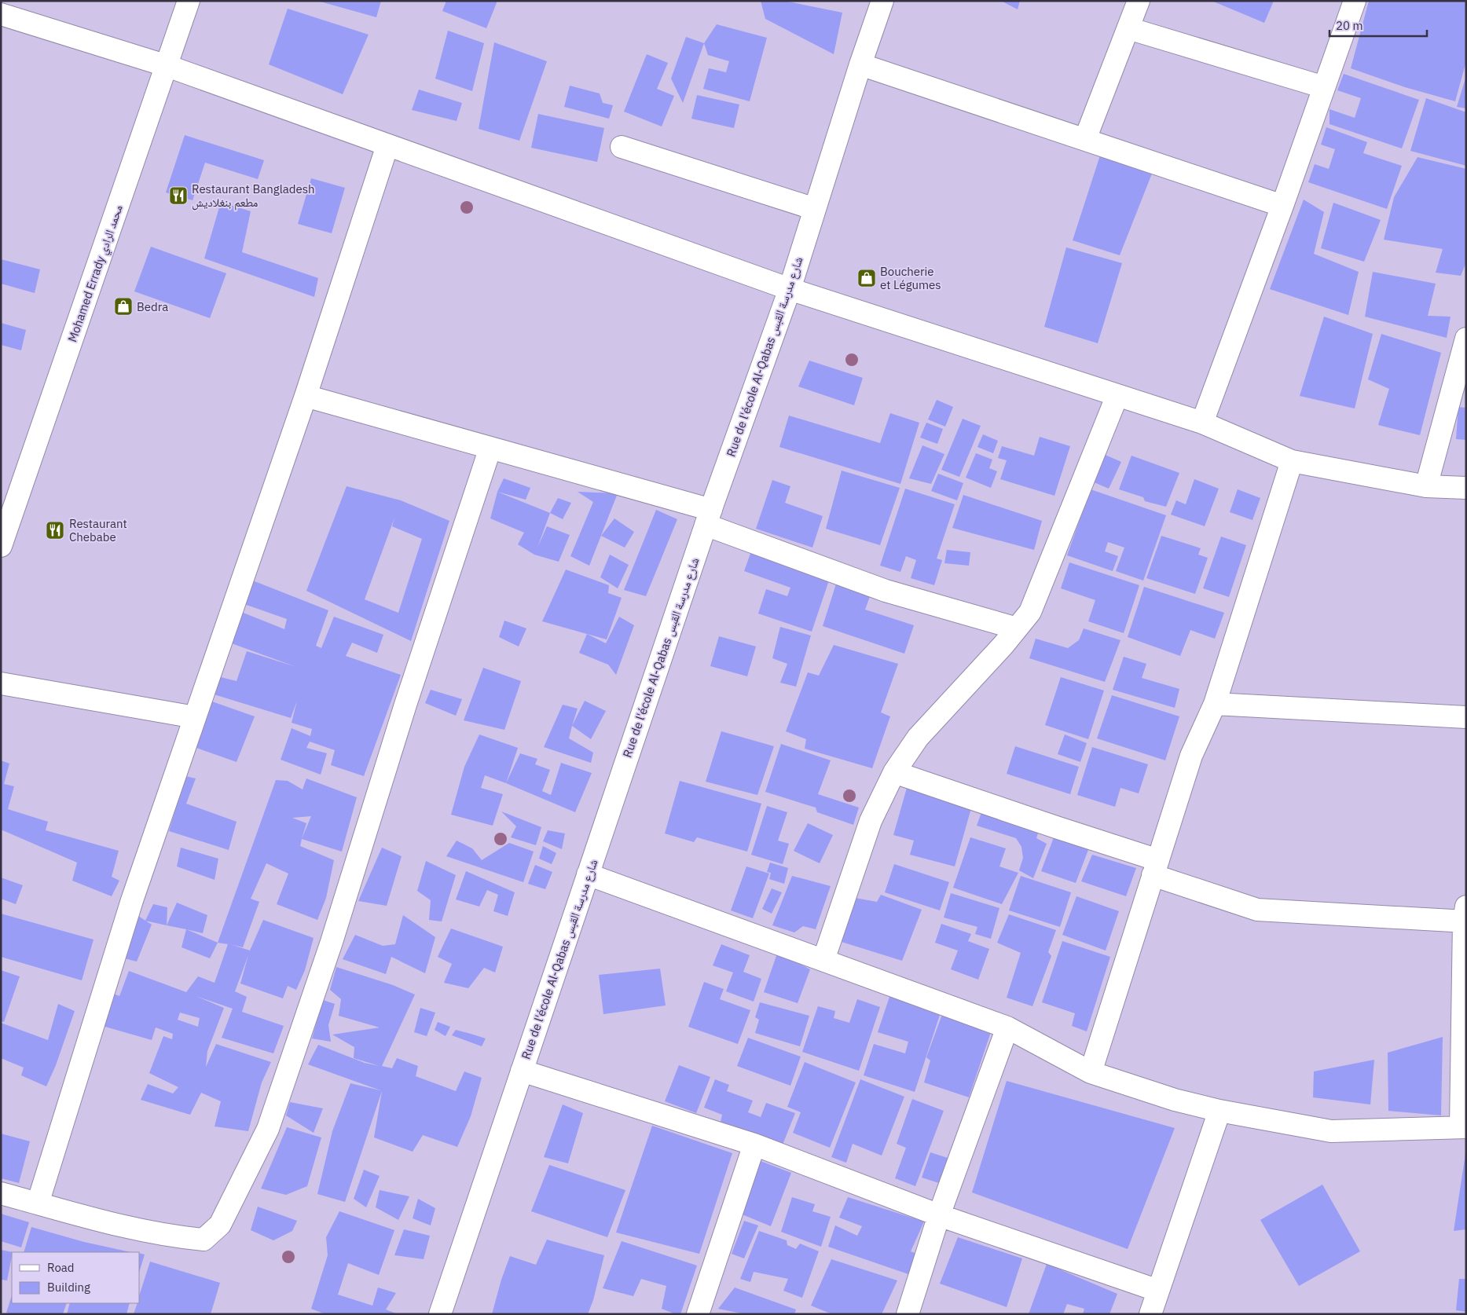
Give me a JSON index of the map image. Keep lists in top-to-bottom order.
{
  "streets": {
    "street": ["Mohamed Errady محمد الرادي", "Rue de l'école Al-Qabas شارع مدرسة القبس"]
  },
  "places": {
    "restaurant": ["Restaurant Bangladesh مطعم بنغلاديش", "Restaurant Chebabe"],
    "shop": ["Boucherie et Légumes", "Bedra"]
  },
  "legend": ["Road", "Building"],
  "scale_bar": "20 m"
}
